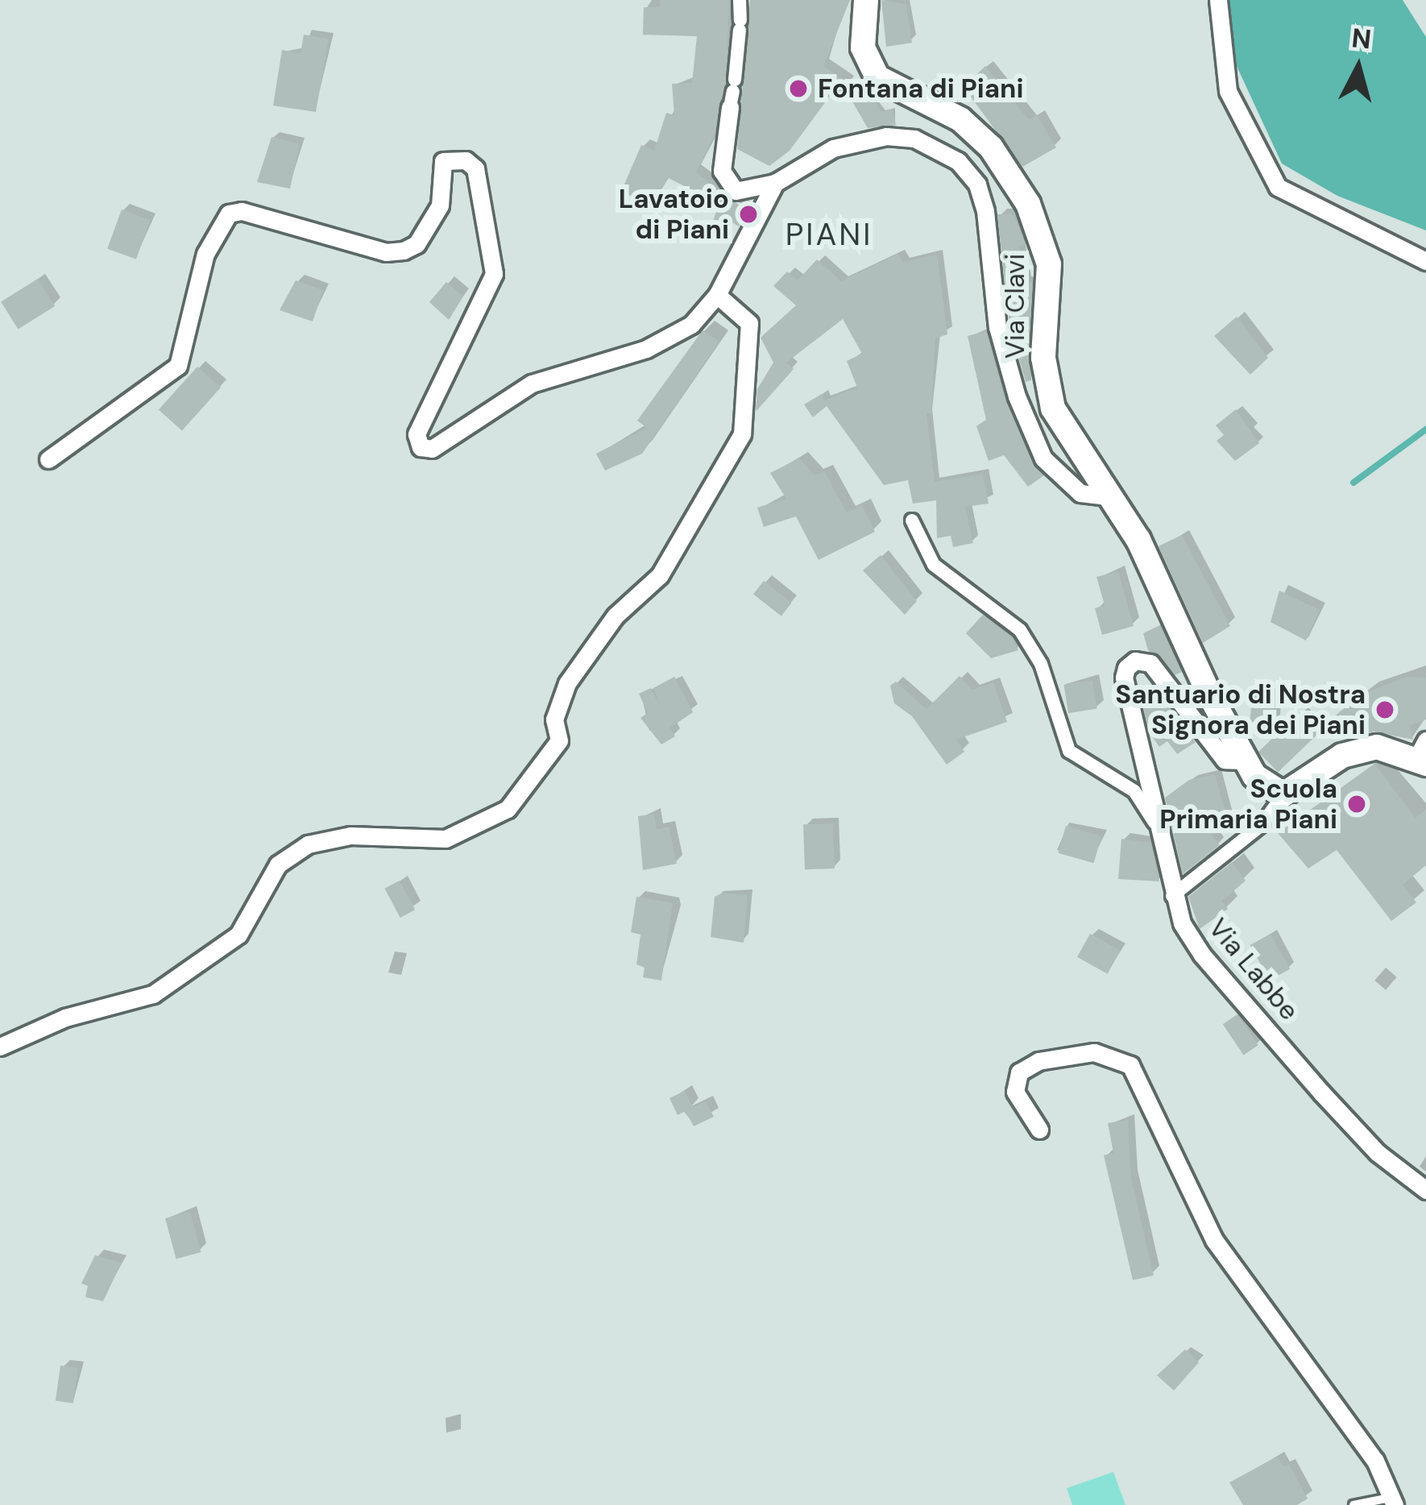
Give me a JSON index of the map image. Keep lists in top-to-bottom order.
{
  "streets": {
    "main road": ["Via Clavi"],
    "street": ["Via Labbe"]
  },
  "crossings": [
    ["Via Clavi", "Via Labbe"]
  ],
  "districts": ["PIANI"],
  "places": [
    "Fontana di Piani",
    "Lavatoio di Piani",
    "Santuario di Nostra Signora dei Piani",
    "Scuola Primaria Piani"
  ],
  "north": "top"
}
